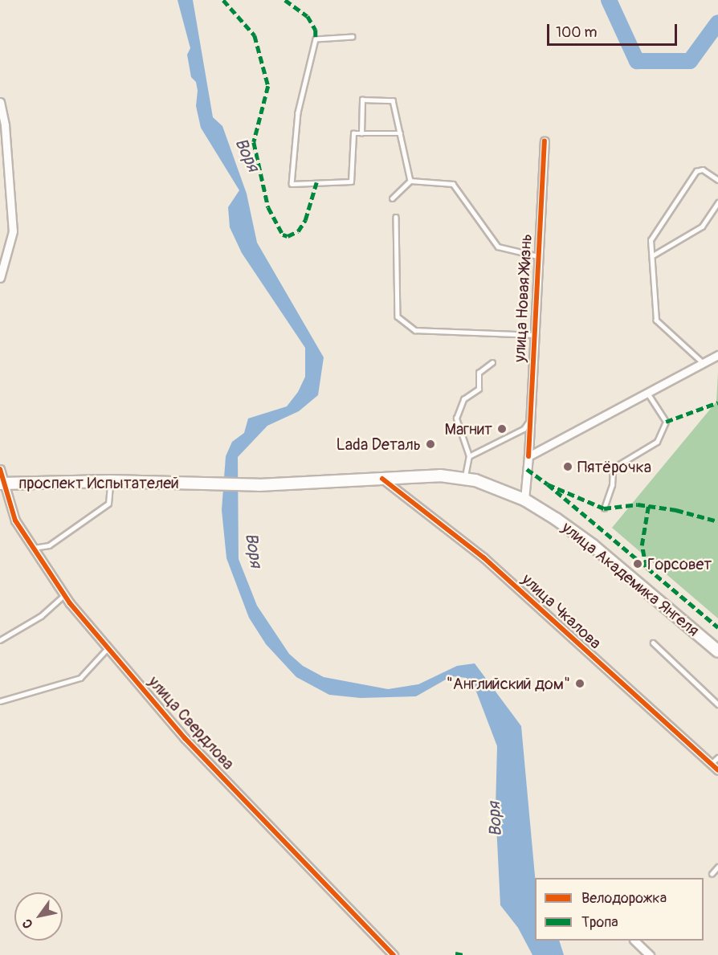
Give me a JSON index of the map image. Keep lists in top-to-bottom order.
{
  "streets": {
    "main road": ["проспект Испытателей", "улица Академика Янгеля"],
    "street": ["улица Новая Жизнь", "улица Чкалова", "улица Свердлова"]
  },
  "crossings": [
    ["улица Новая Жизнь", "улица Академика Янгеля"],
    ["проспект Испытателей", "улица Академика Янгеля"],
    ["проспект Испытателей", "улица Свердлова"],
    ["улица Академика Янгеля", "улица Чкалова"]
  ],
  "water": ["Воря"],
  "places": [
    "Магнит",
    "Lada Dеталь",
    "Пятёрочка",
    "Горсовет",
    "\"Английский дом\""
  ],
  "legend": ["Велодорожка", "Тропа"],
  "scale_bar": "100 m",
  "north": "bottom left"
}
